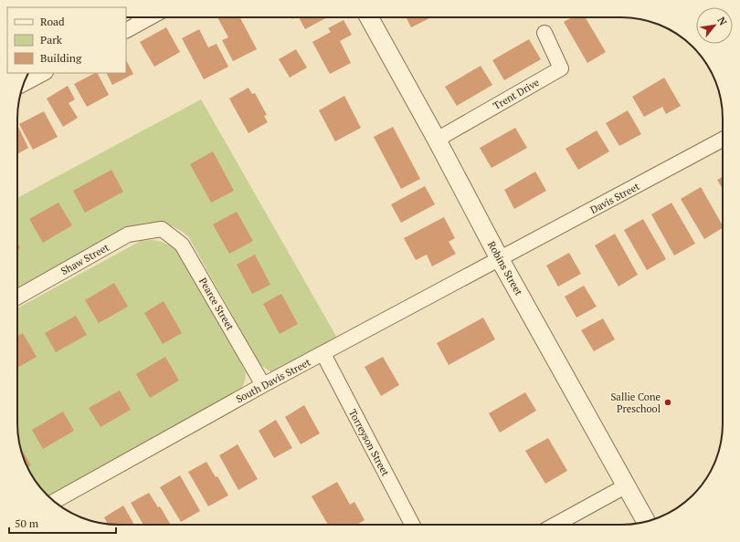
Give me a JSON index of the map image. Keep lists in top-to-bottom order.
{
  "streets": {
    "street": [
      "Trent Drive",
      "Davis Street",
      "Shaw Street",
      "Robins Street",
      "Pearce Street",
      "South Davis Street",
      "Torreyson Street"
    ]
  },
  "crossings": [
    ["Trent Drive", "Robins Street"],
    ["Davis Street", "Robins Street"],
    ["Davis Street", "South Davis Street"],
    ["Shaw Street", "Pearce Street"],
    ["Robins Street", "South Davis Street"],
    ["Pearce Street", "South Davis Street"],
    ["South Davis Street", "Torreyson Street"]
  ],
  "places": ["Sallie Cone Preschool"],
  "legend": ["Road", "Park", "Building"],
  "scale_bar": "50 m",
  "north": "top right"
}
